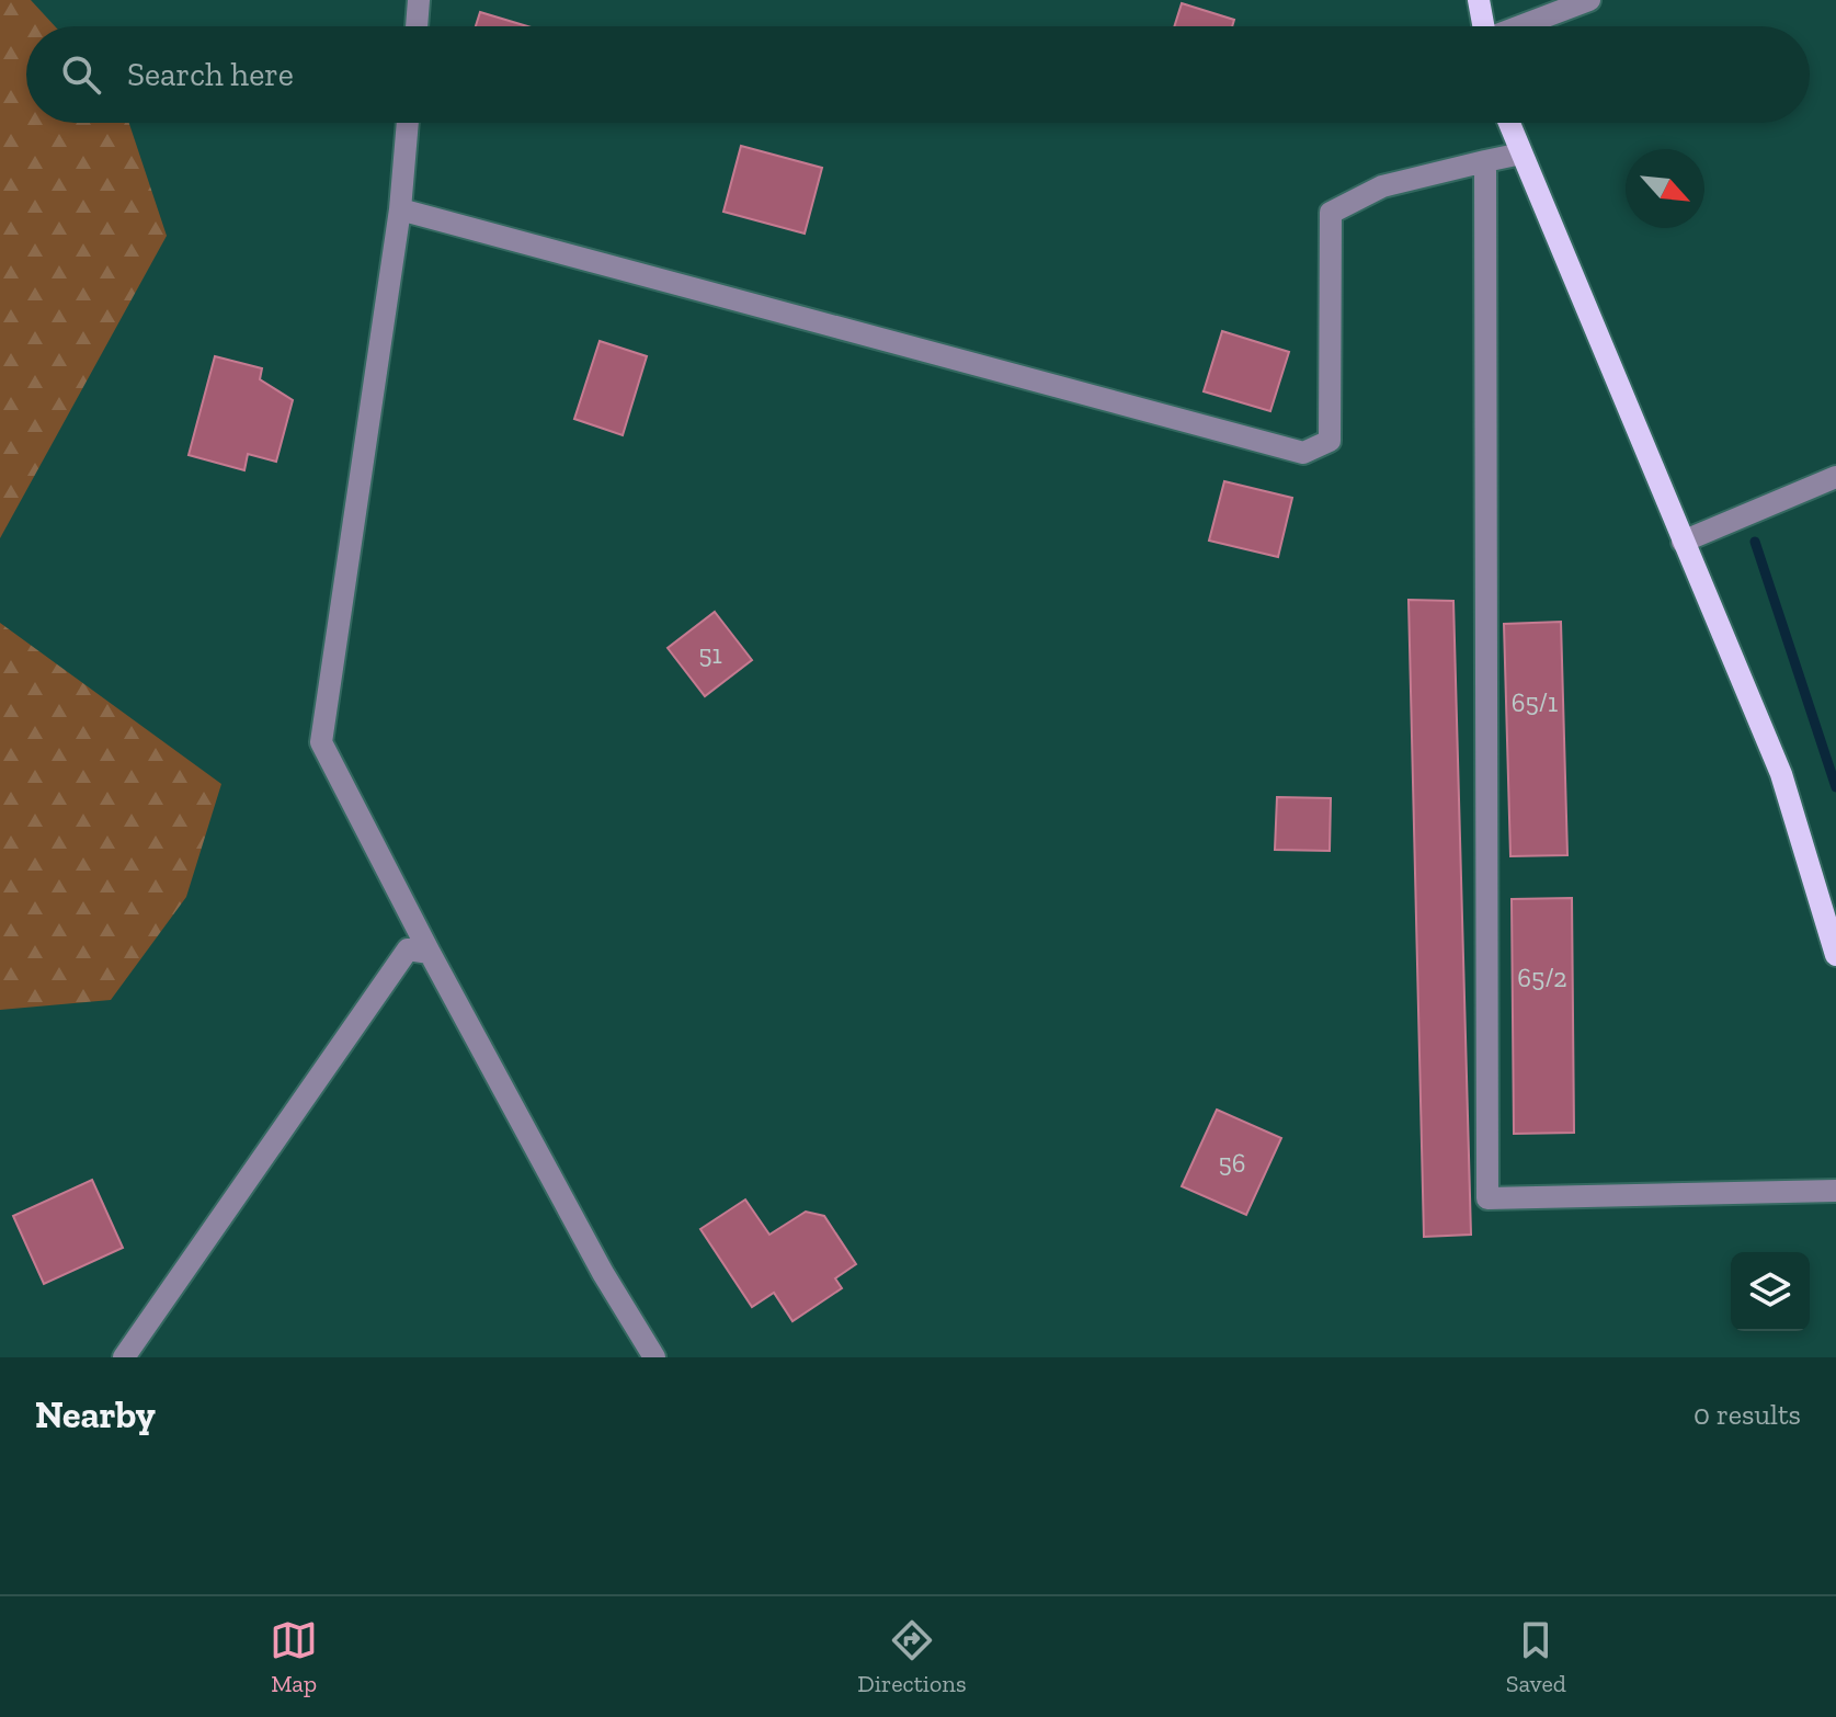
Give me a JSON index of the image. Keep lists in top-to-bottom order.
{
  "house_numbers": [
    "51",
    "65/1",
    "65/2",
    "56"
  ],
  "north": "bottom right",
  "page": {
    "search": "Search here",
    "heading": ["Nearby", "0 results"],
    "nav": ["Map", "Directions", "Saved"]
  }
}
